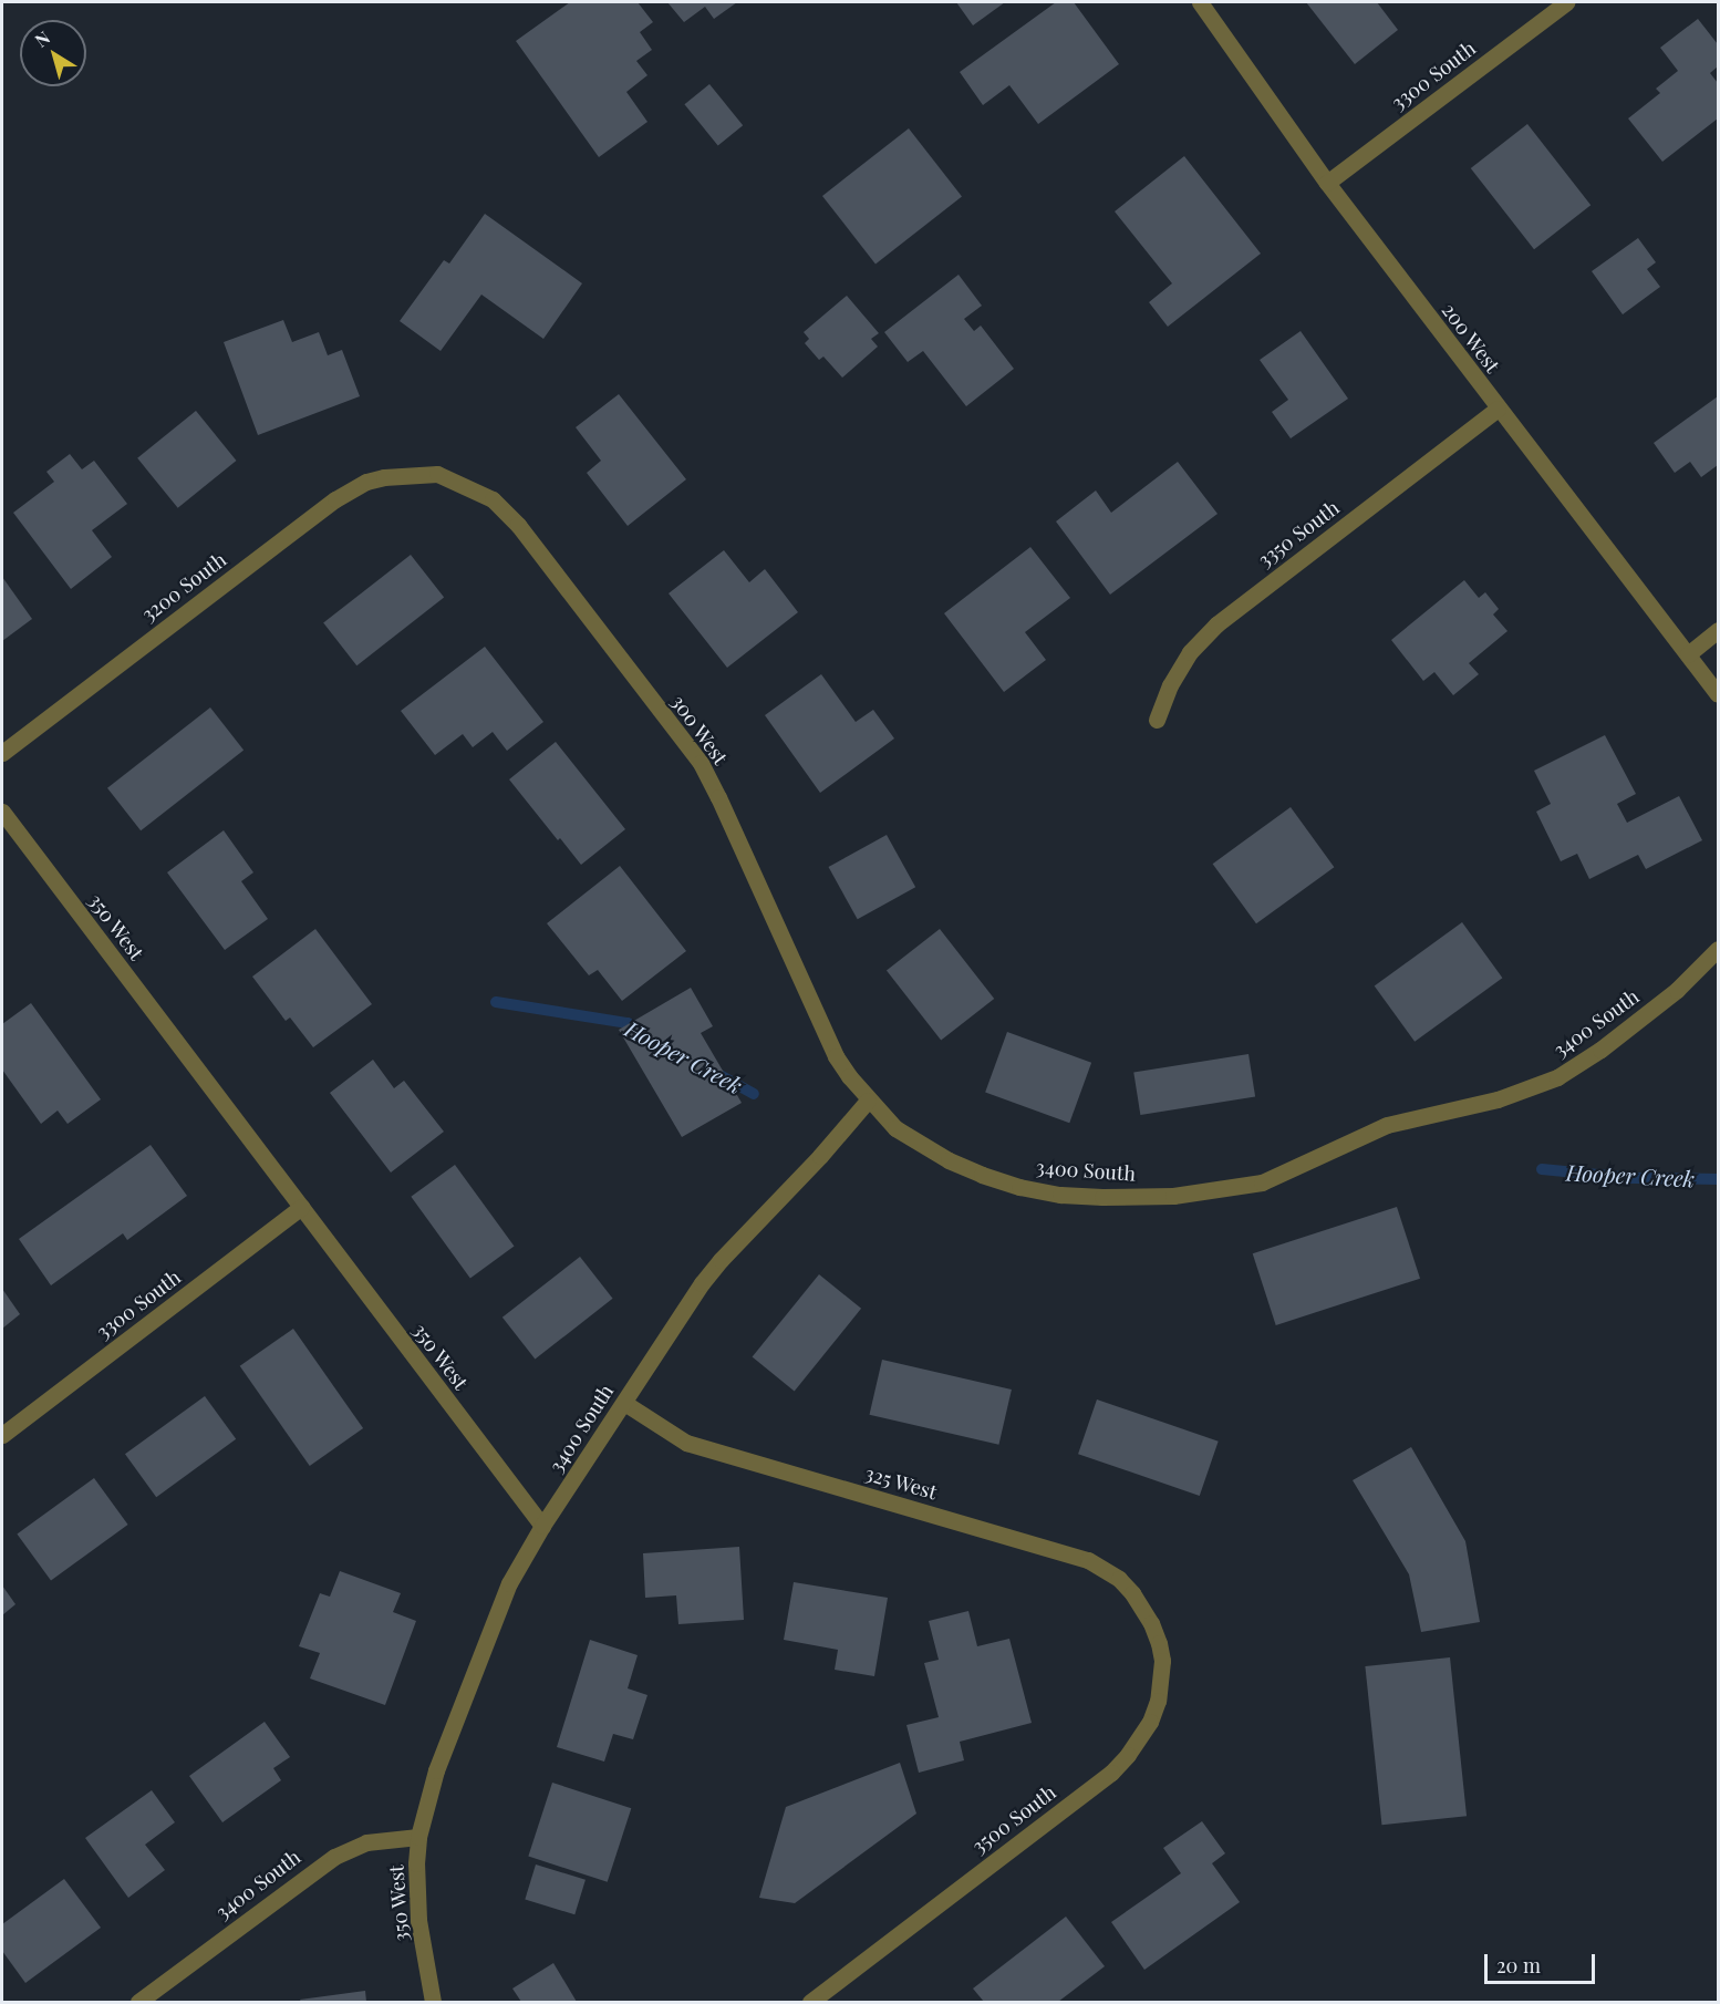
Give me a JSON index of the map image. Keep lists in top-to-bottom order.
{
  "streets": {
    "street": [
      "3300 South",
      "200 West",
      "3350 South",
      "3200 South",
      "300 West",
      "350 West",
      "3400 South",
      "325 West",
      "3500 South"
    ]
  },
  "crossings": [
    ["3300 South", "200 West"],
    ["3300 South", "350 West"],
    ["200 West", "3350 South"],
    ["3200 South", "300 West"],
    ["300 West", "3400 South"],
    ["350 West", "3400 South"],
    ["3400 South", "325 West"],
    ["325 West", "3500 South"]
  ],
  "water": ["Hooper Creek"],
  "scale_bar": "20 m",
  "north": "top left"
}
